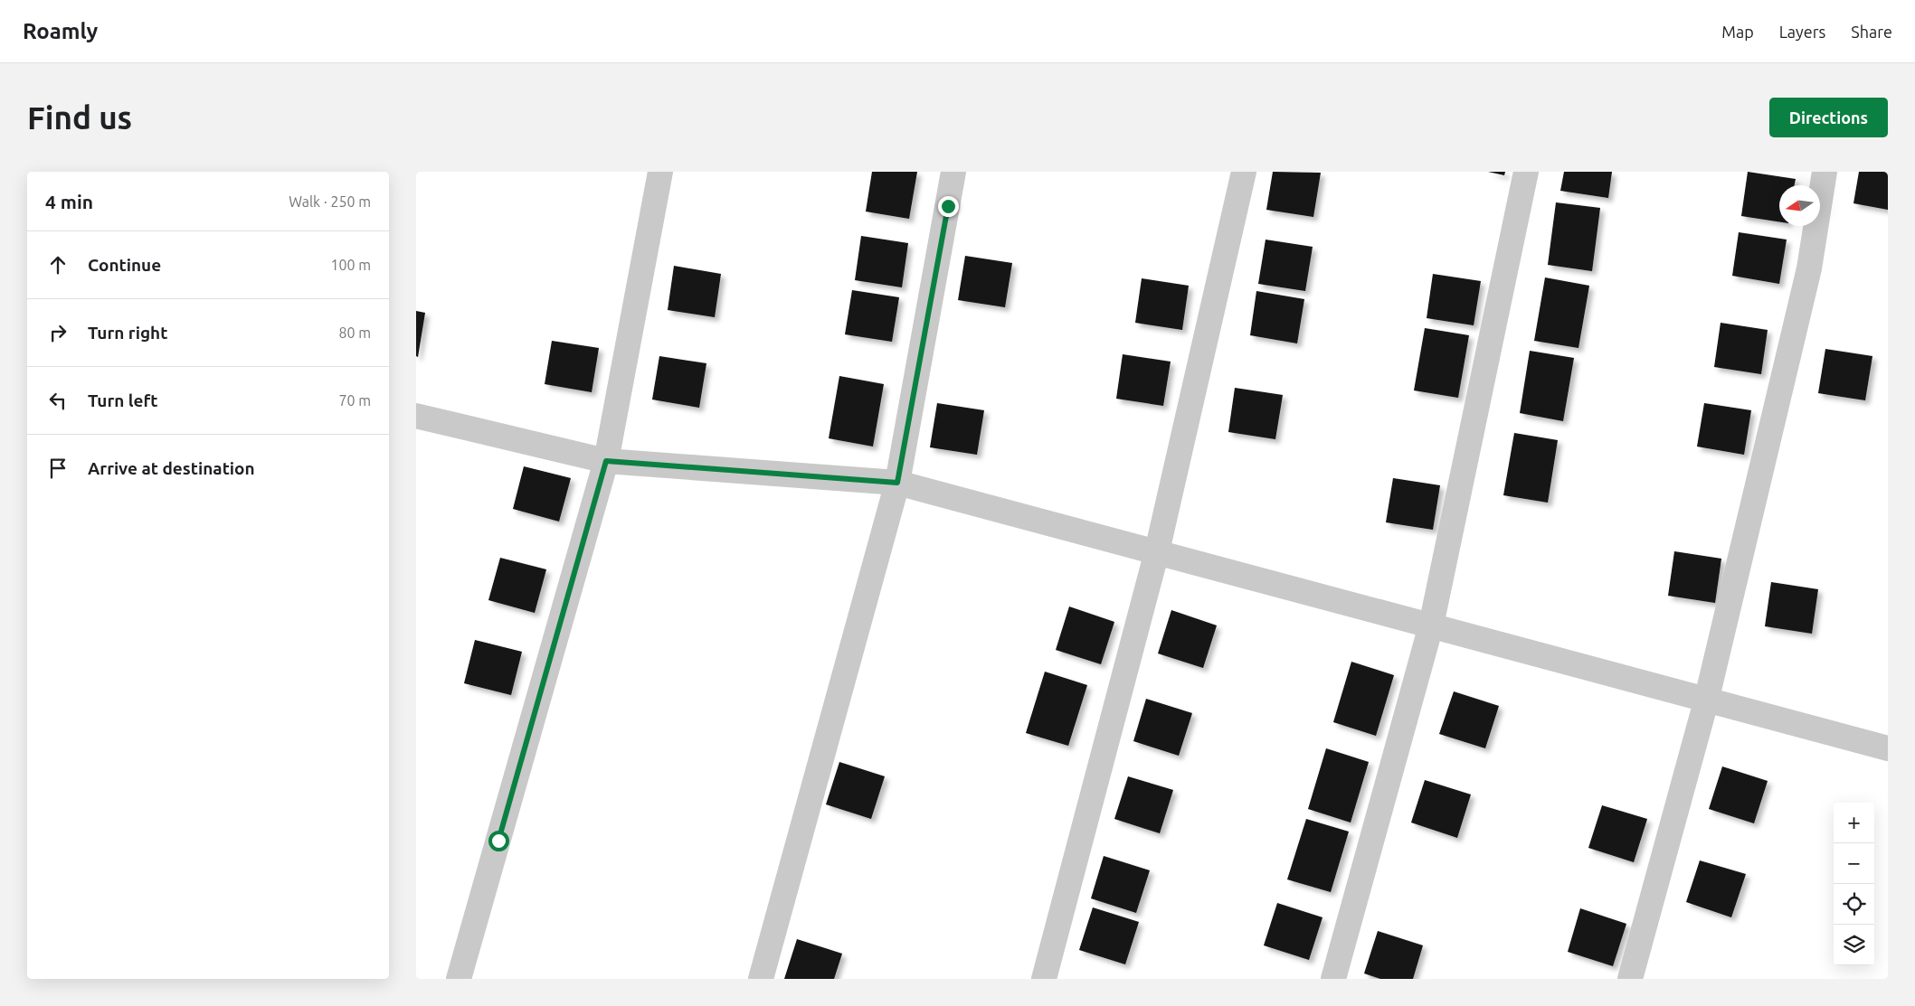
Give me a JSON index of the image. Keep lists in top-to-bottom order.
{
  "north": "left",
  "page": {
    "header": "Roamly",
    "nav": ["Map", "Layers", "Share"],
    "buttons": "Directions",
    "title": "Find us",
    "heading": ["4 min", "Walk · 250 m"],
    "list": [
      ["Continue", "100 m"],
      ["Turn right", "80 m"],
      ["Turn left", "70 m"],
      "Arrive at destination"
    ],
    "map_buttons": ["+", "−"]
  }
}
